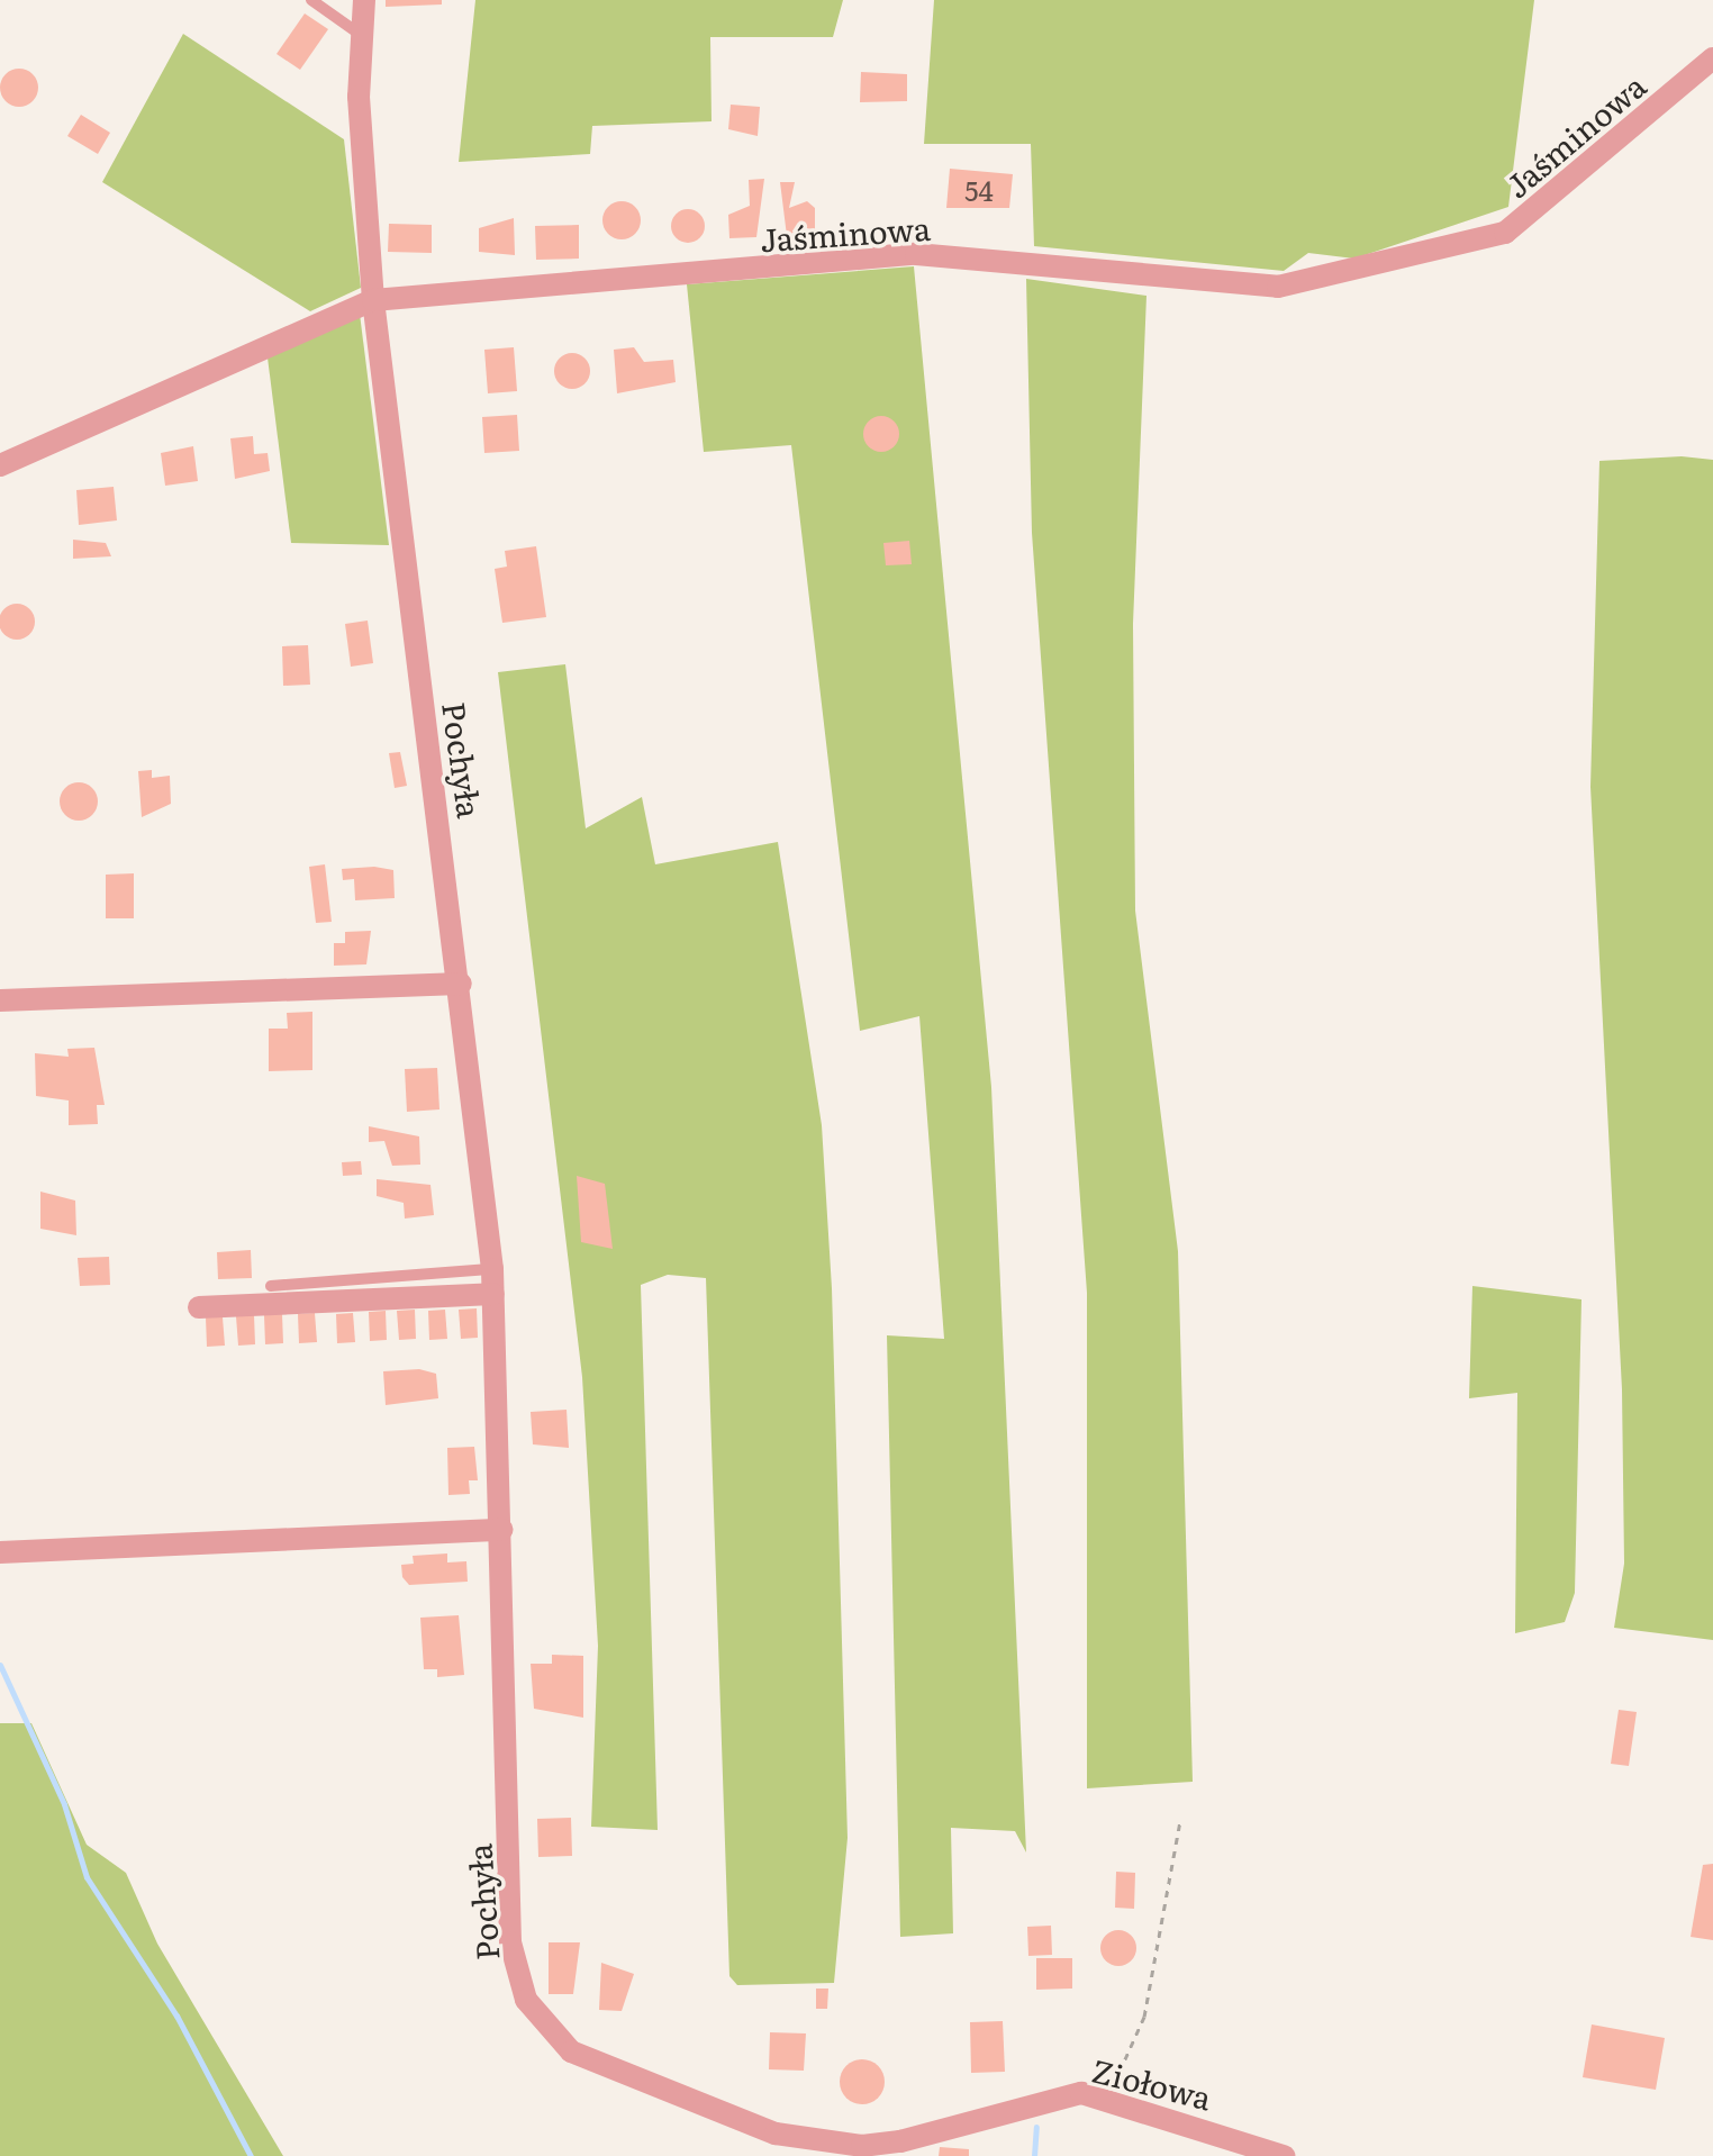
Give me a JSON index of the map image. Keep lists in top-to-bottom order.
{
  "streets": {
    "street": ["Jaśminowa", "Pochyła", "Ziołowa"]
  },
  "crossings": [
    ["Jaśminowa", "Pochyła"],
    ["Pochyła", "Ziołowa"]
  ],
  "house_numbers": ["54"]
}
